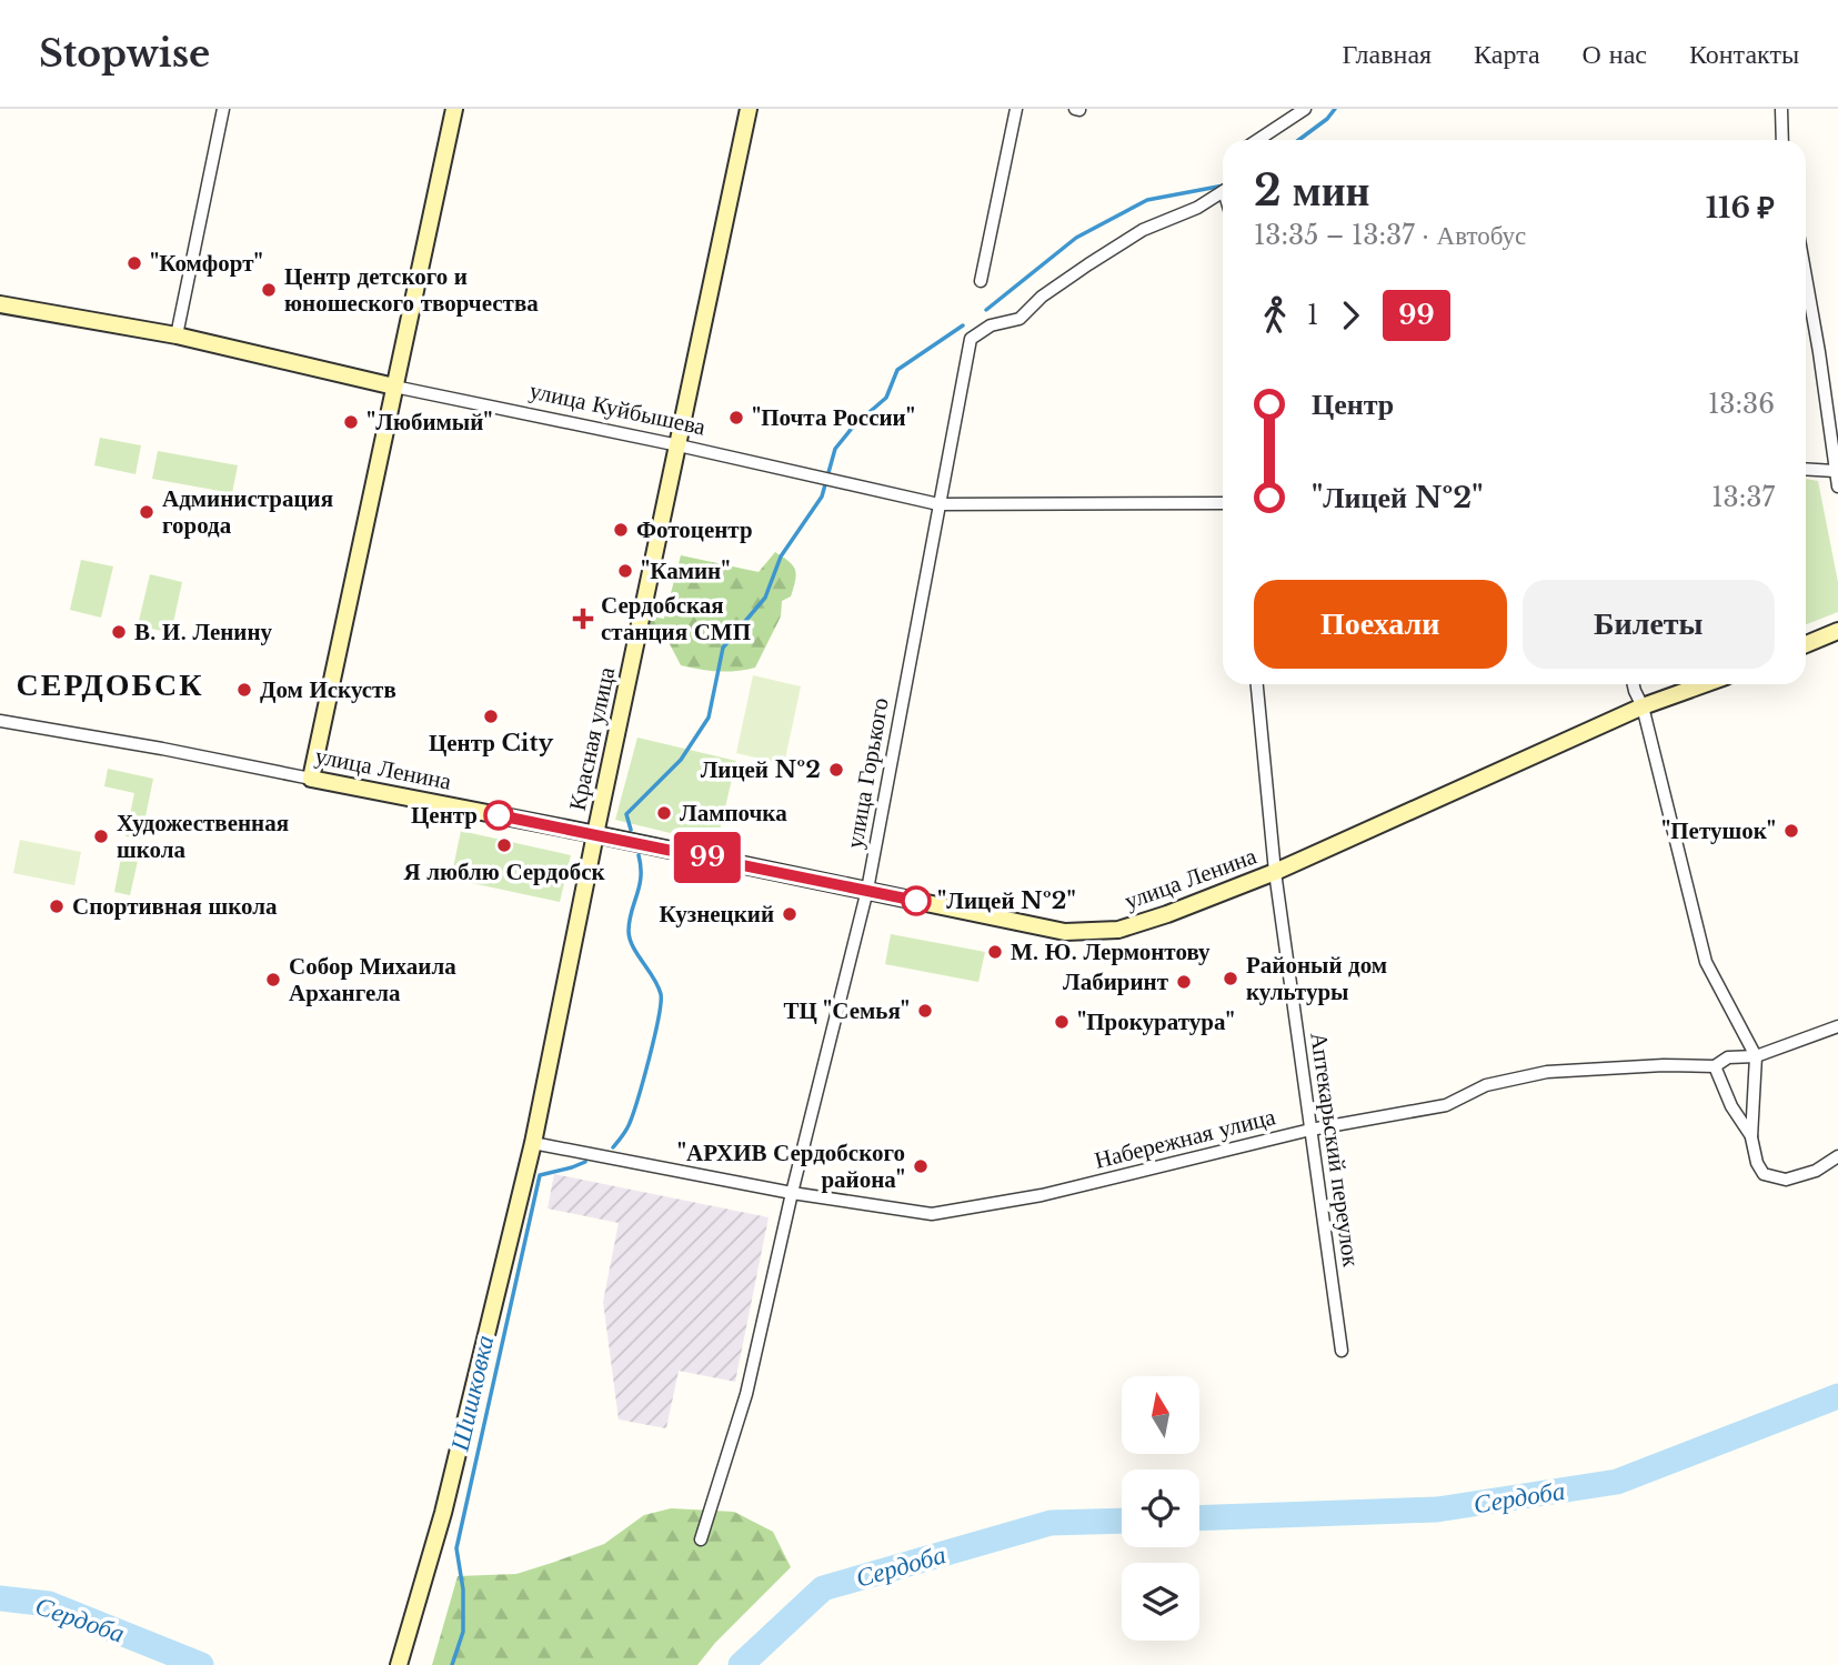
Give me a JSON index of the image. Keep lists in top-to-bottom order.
{
  "streets": {
    "street": [
      "улица Куйбышева",
      "Красная улица",
      "улица Ленина",
      "улица Горького",
      "Набережная улица",
      "Аптекарьский переулок"
    ]
  },
  "crossings": [
    ["улица Куйбышева", "Красная улица"],
    ["улица Куйбышева", "улица Горького"],
    ["Красная улица", "улица Ленина"],
    ["Красная улица", "Набережная улица"],
    ["улица Ленина", "улица Горького"],
    ["улица Ленина", "Аптекарьский переулок"],
    ["улица Горького", "Набережная улица"],
    ["Набережная улица", "Аптекарьский переулок"]
  ],
  "districts": ["СЕРДОБСК"],
  "water": ["Шишковка", "Сердоба"],
  "places": {
    "other": [
      "\"Комфорт\"",
      "Центр детского и юношеского творчества",
      "\"Почта России\"",
      "\"Любимый\"",
      "Администрация города",
      "Фотоцентр",
      "\"Камин\"",
      "В. И. Ленину",
      "Дом Искуств",
      "Центр City",
      "Лицей №2",
      "Лампочка",
      "Центр",
      "\"Петушок\"",
      "Художественная школа",
      "Я люблю Сердобск",
      "\"Лицей №2\"",
      "Спортивная школа",
      "Кузнецкий",
      "М. Ю. Лермонтову",
      "Районый дом культуры",
      "Собор Михаила Архангела",
      "Лабиринт",
      "ТЦ \"Семья\"",
      "\"Прокуратура\"",
      "\"АРХИВ Сердобского района\""
    ],
    "health": ["Сердобская станция СМП"]
  },
  "lines": ["bus line 99"],
  "north": "top",
  "page": {
    "header": "Stopwise",
    "nav": [
      "Главная",
      "Карта",
      "О нас",
      "Контакты"
    ],
    "on_map": "99",
    "heading": ["2 мин", "13:35 – 13:37 · Автобус", "116 ₽"],
    "legs": ["1", "99"],
    "list": [
      {
        "name": "Центр",
        "value": "13:36"
      },
      {
        "name": "\"Лицей №2\"",
        "value": "13:37"
      }
    ],
    "buttons": ["Поехали", "Билеты"]
  }
}
